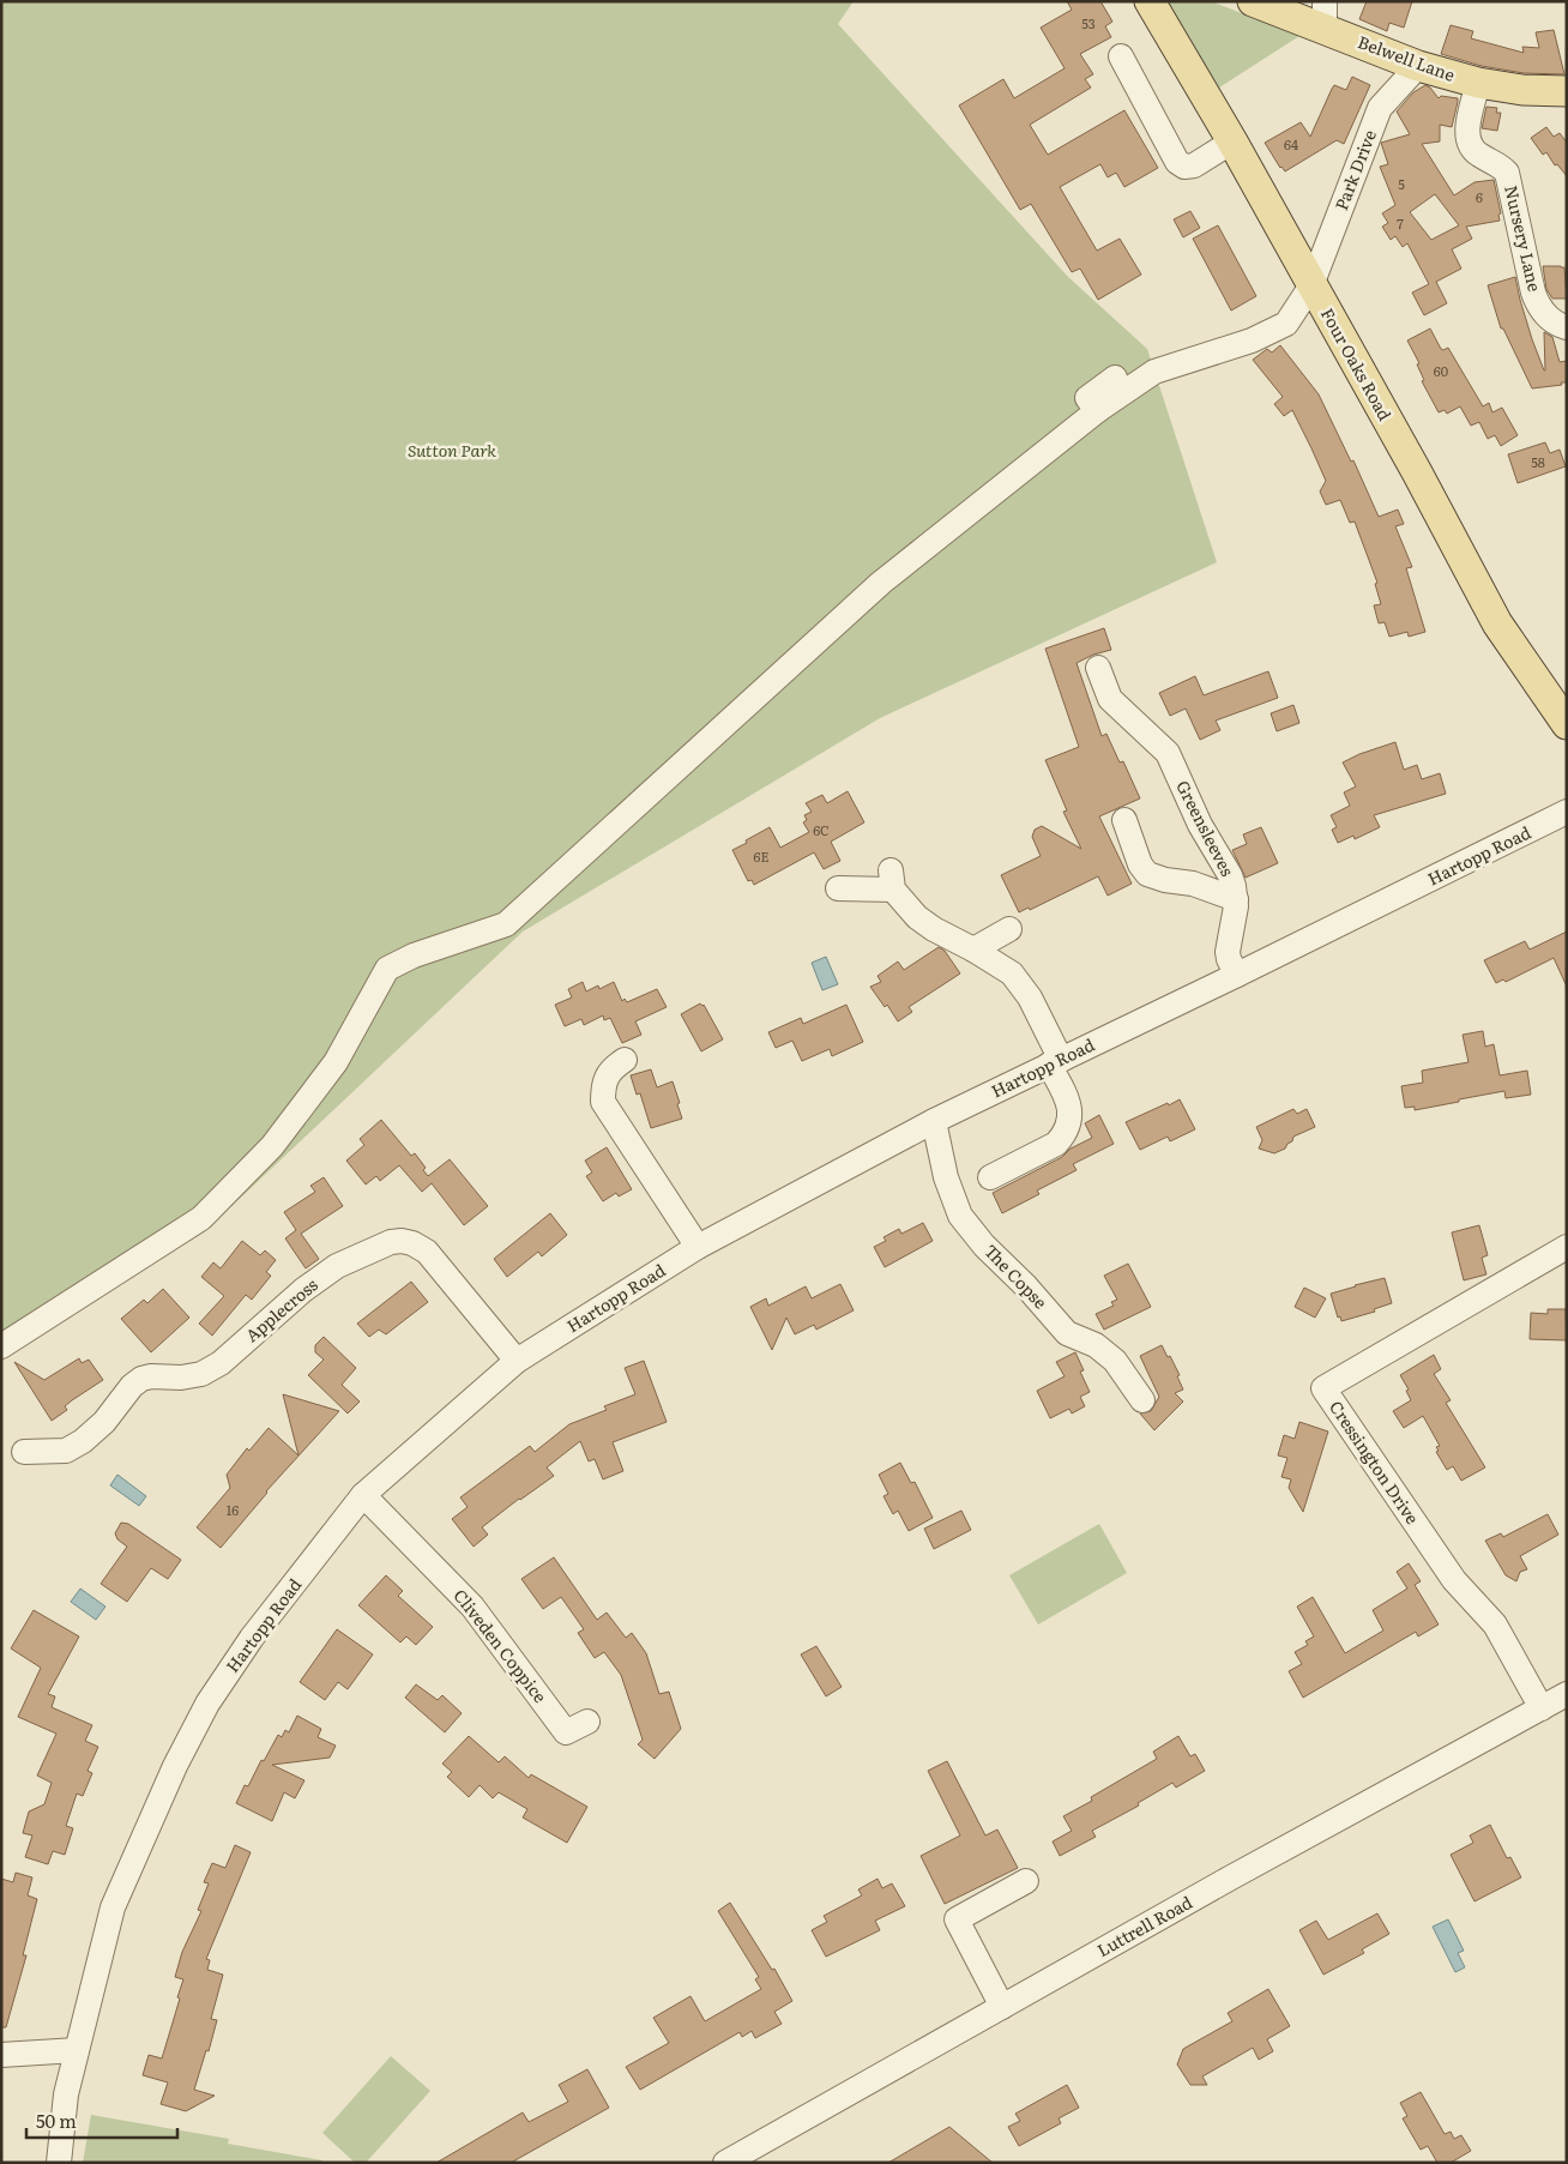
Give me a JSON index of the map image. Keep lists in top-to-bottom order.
{
  "streets": {
    "main road": ["Belwell Lane", "Four Oaks Road"],
    "street": [
      "Park Drive",
      "Nursery Lane",
      "Greensleeves",
      "Hartopp Road",
      "The Copse",
      "Applecross",
      "Cressington Drive",
      "Cliveden Coppice",
      "Luttrell Road"
    ]
  },
  "crossings": [
    ["Belwell Lane", "Park Drive"],
    ["Belwell Lane", "Nursery Lane"],
    ["Park Drive", "Four Oaks Road"],
    ["Greensleeves", "Hartopp Road"],
    ["Hartopp Road", "The Copse"],
    ["Hartopp Road", "Applecross"],
    ["Hartopp Road", "Cliveden Coppice"],
    ["Cressington Drive", "Luttrell Road"]
  ],
  "parks": ["Sutton Park"],
  "house_numbers": [
    "53",
    "64",
    "5",
    "6",
    "7",
    "60",
    "58",
    "6C",
    "6E",
    "16"
  ],
  "scale_bar": "50 m"
}
